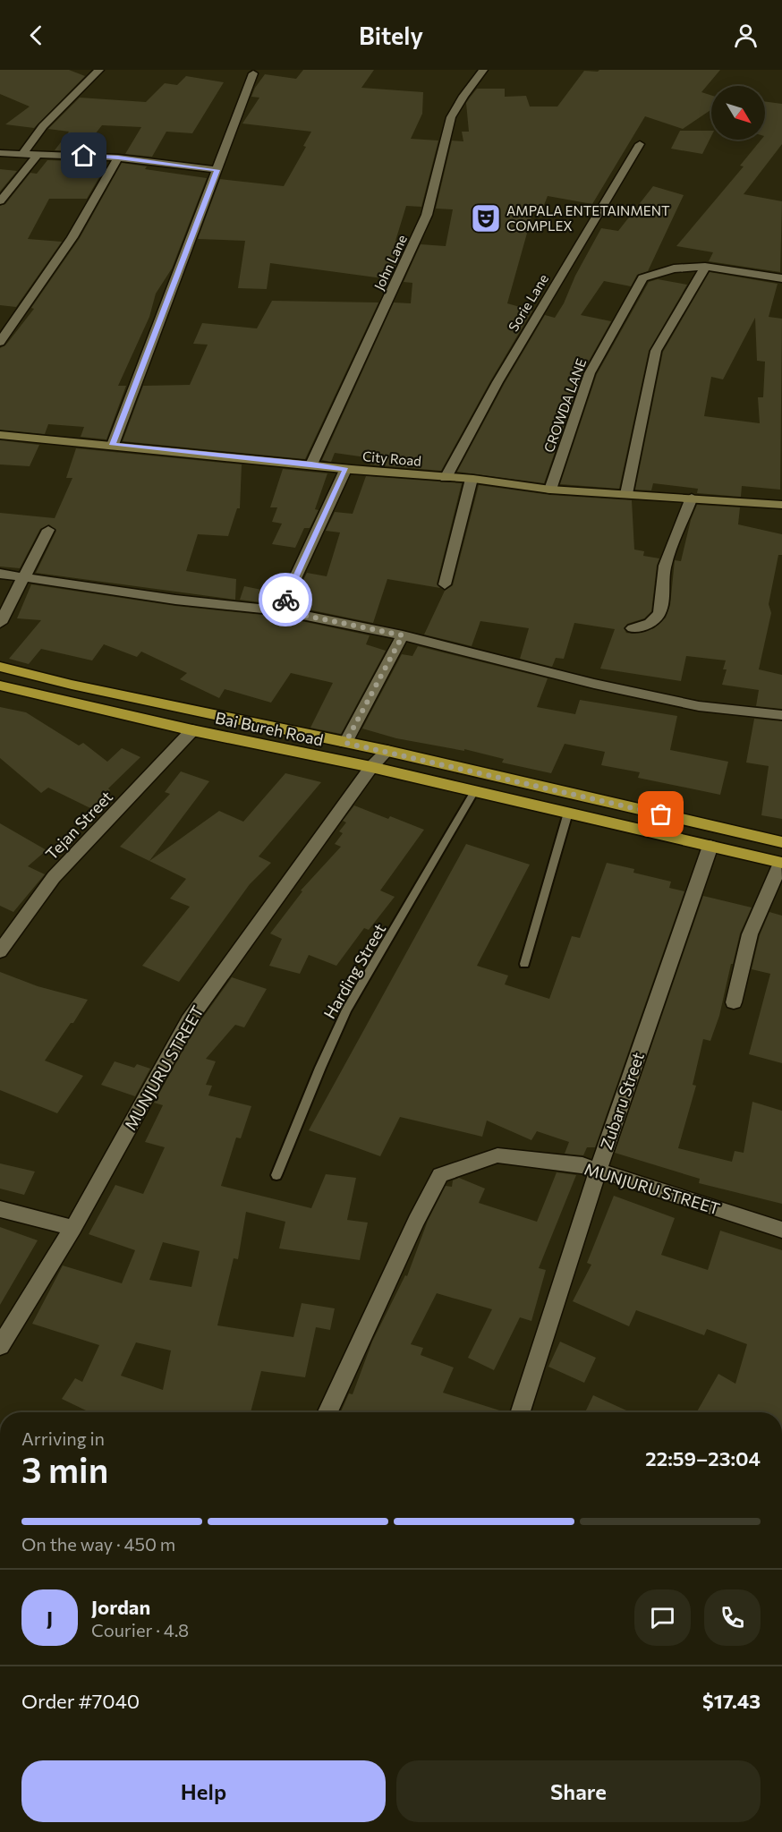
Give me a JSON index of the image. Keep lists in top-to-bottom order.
{
  "streets": {
    "highway": ["Bai Bureh Road"],
    "main road": ["City Road"],
    "street": [
      "John Lane",
      "Sorie Lane",
      "CROWDA LANE",
      "Tejan Street",
      "MUNJURU STREET",
      "Zubaru Street"
    ],
    "lane": ["Harding Street"]
  },
  "crossings": [
    ["John Lane", "City Road"],
    ["Sorie Lane", "City Road"],
    ["CROWDA LANE", "City Road"],
    ["Bai Bureh Road", "Tejan Street"],
    ["Bai Bureh Road", "Harding Street"],
    ["Bai Bureh Road", "MUNJURU STREET"],
    ["Bai Bureh Road", "Zubaru Street"],
    ["MUNJURU STREET", "Zubaru Street"]
  ],
  "places": {
    "theatre": ["AMPALA ENTETAINMENT COMPLEX"]
  },
  "north": "bottom right",
  "page": {
    "header": "Bitely",
    "heading": ["3 min", "Arriving in", "22:59–23:04"],
    "panel": [
      "Jordan",
      "Courier · 4.8",
      "Order #7040",
      "$17.43"
    ],
    "bar": "On the way · 450 m",
    "round": "J",
    "buttons": ["Help", "Share"]
  }
}
